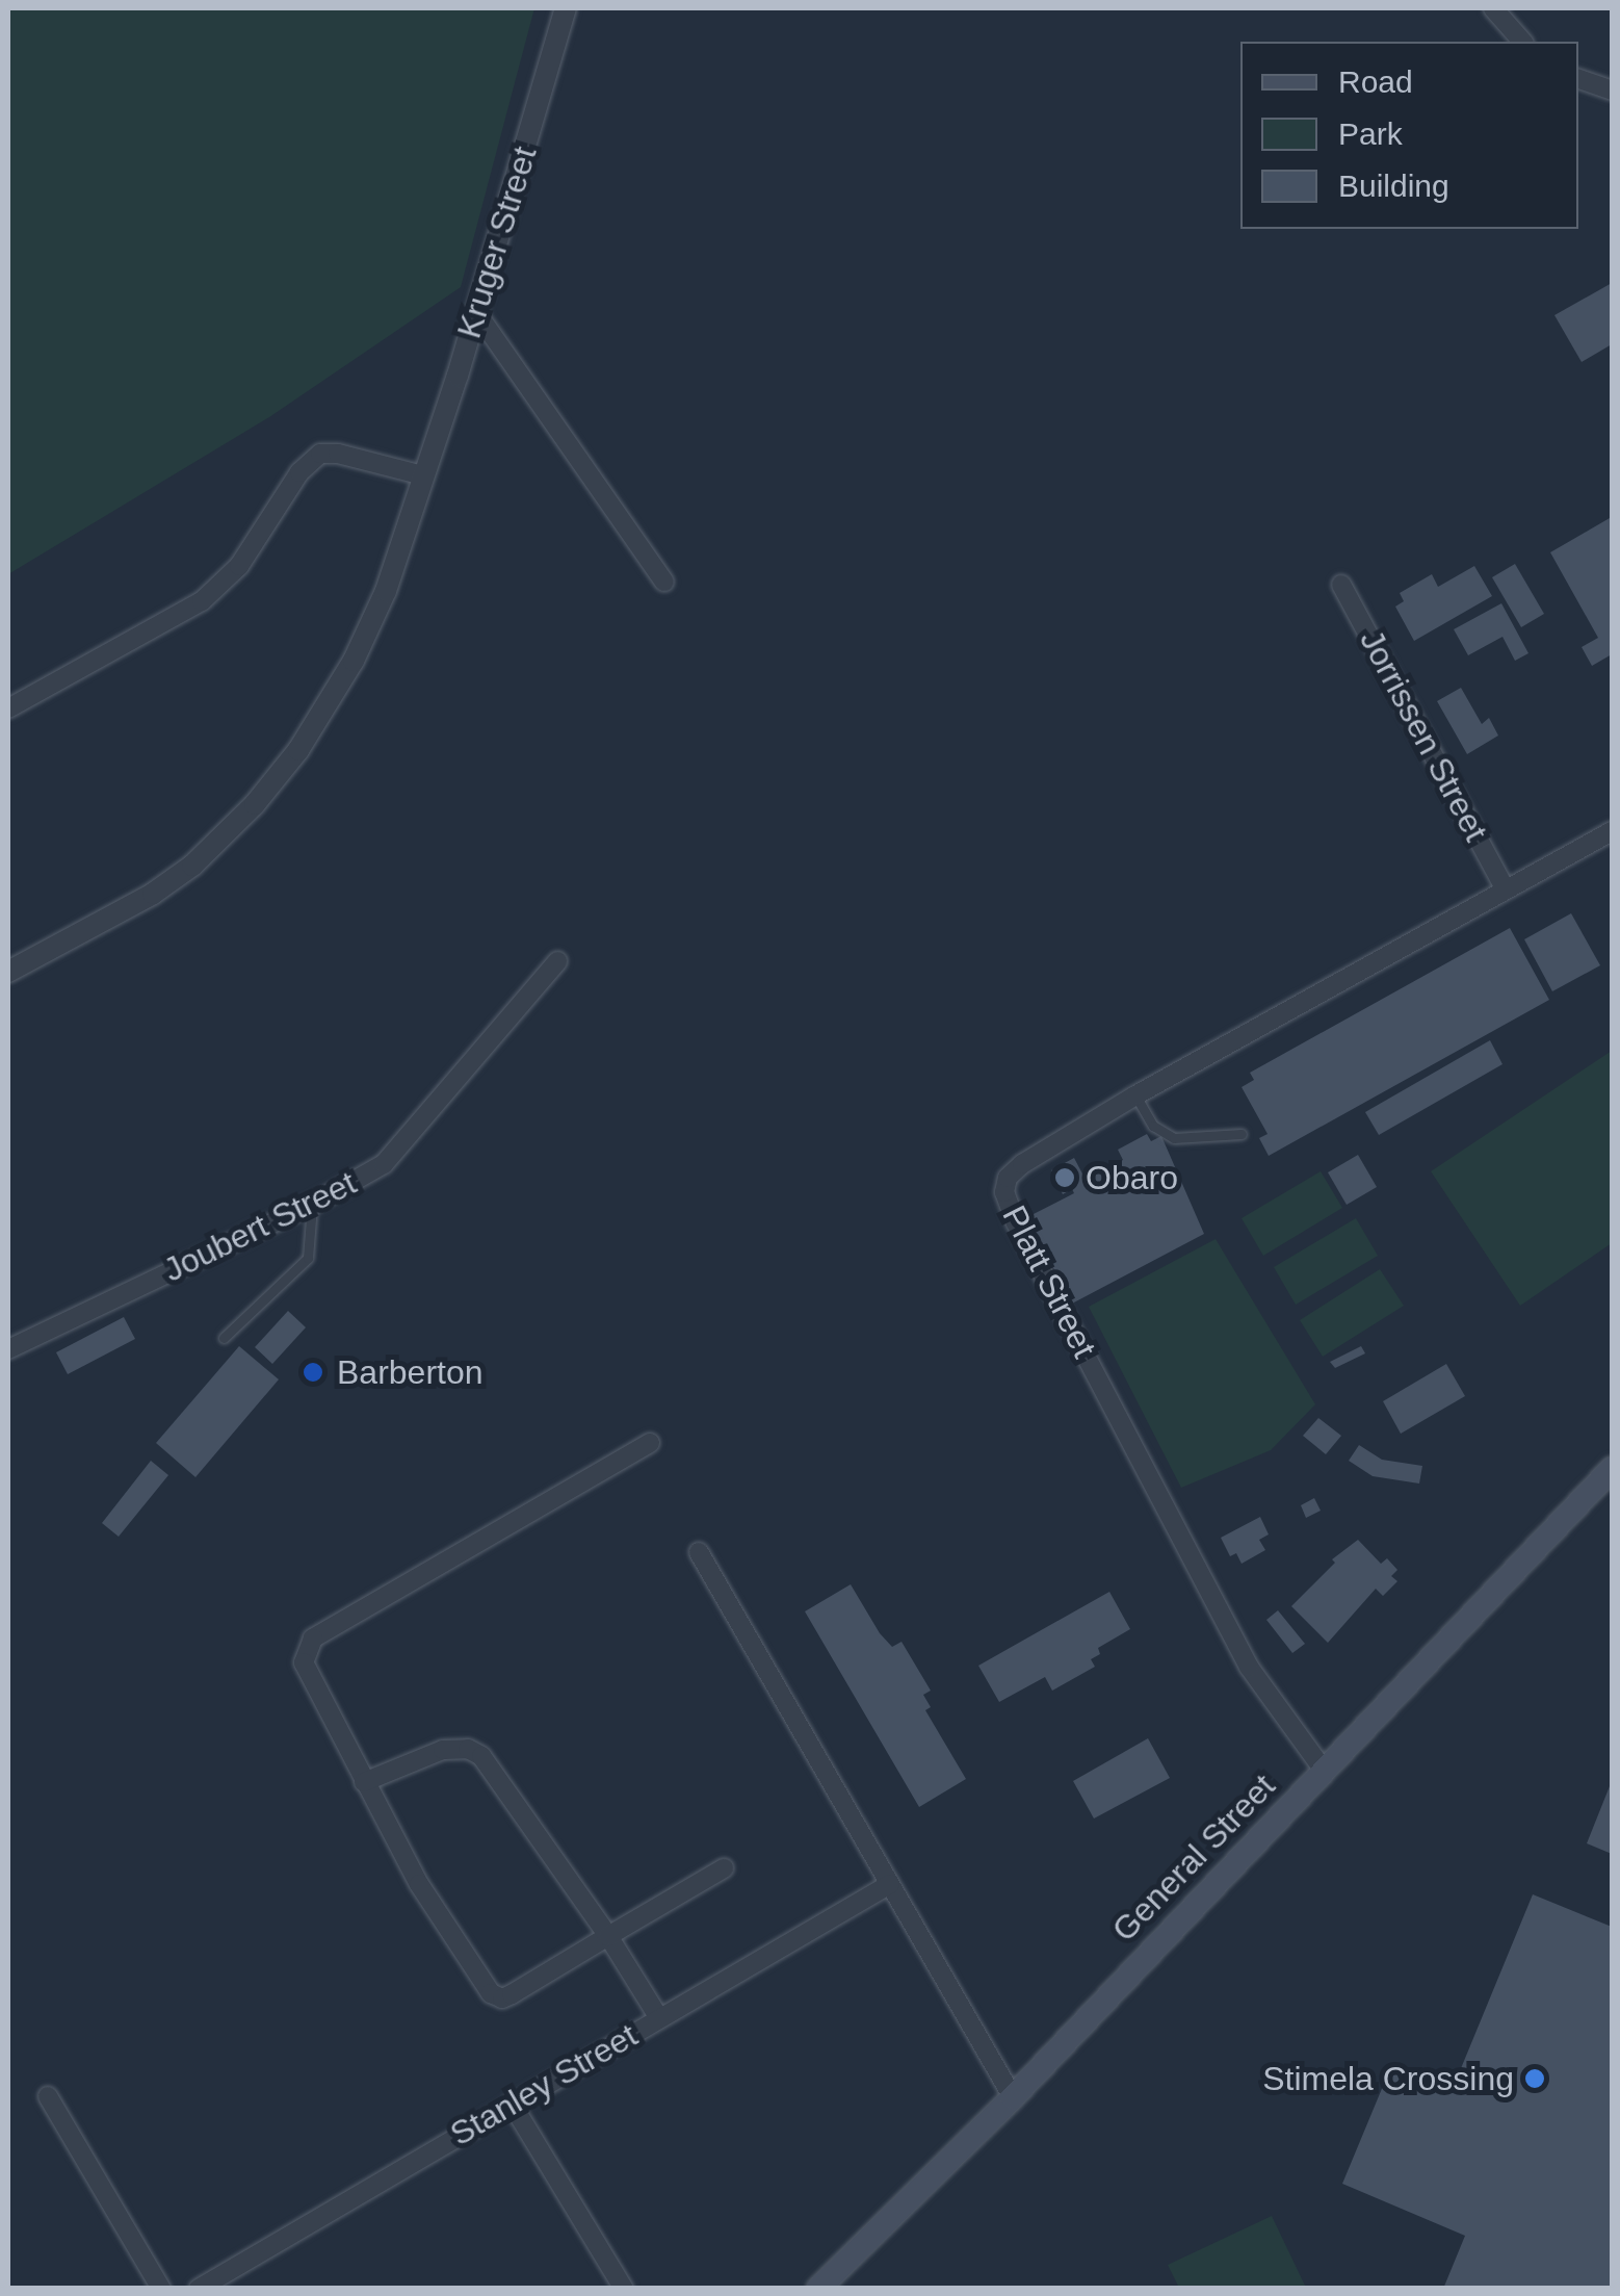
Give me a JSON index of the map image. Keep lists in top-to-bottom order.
{
  "streets": {
    "main road": ["General Street"],
    "street": [
      "Kruger Street",
      "Jorrissen Street",
      "Joubert Street",
      "Platt Street",
      "Stanley Street"
    ]
  },
  "crossings": [
    ["Jorrissen Street", "Platt Street"],
    ["Platt Street", "General Street"]
  ],
  "places": ["Obaro", "Barberton", "Stimela Crossing"],
  "legend": ["Road", "Park", "Building"]
}
